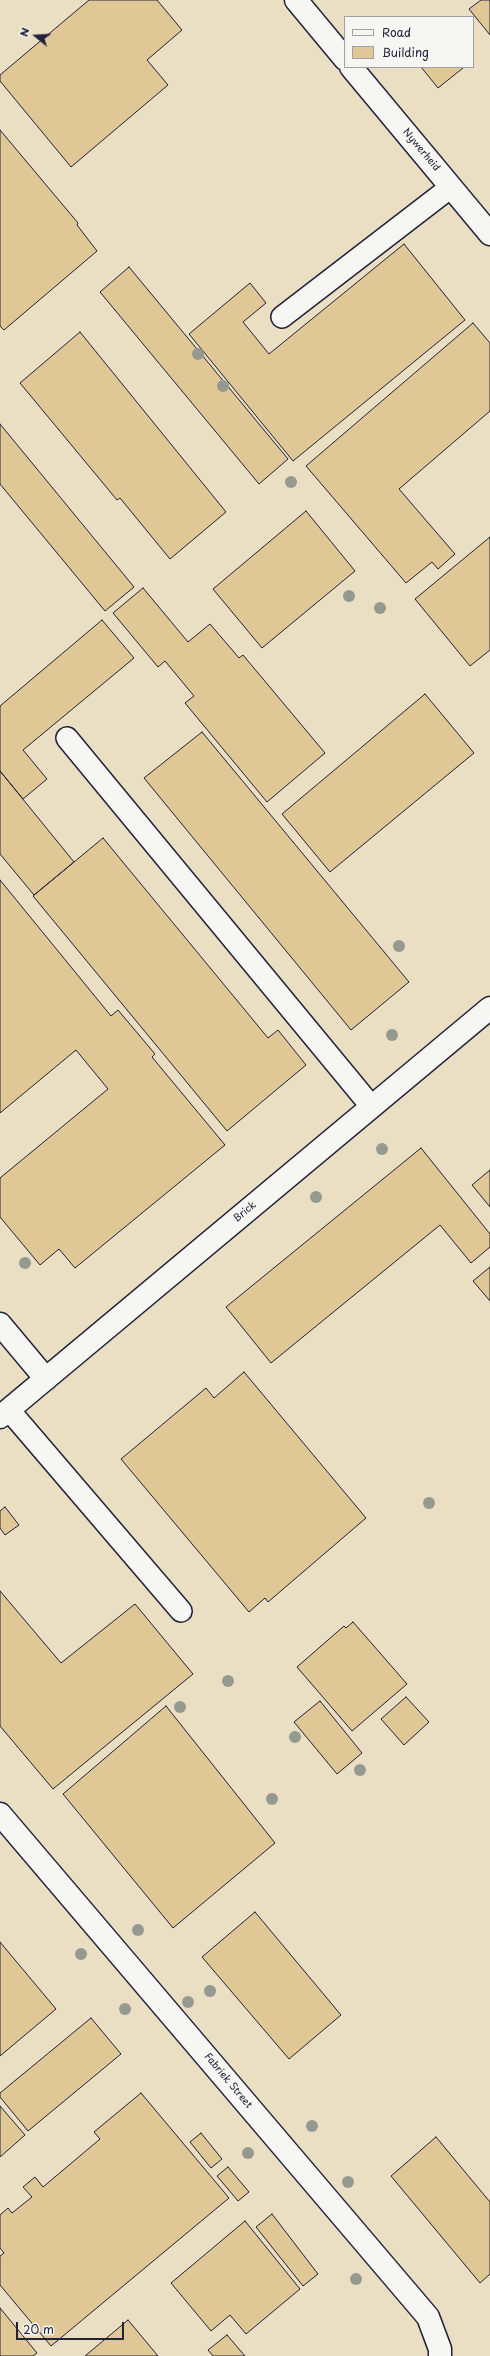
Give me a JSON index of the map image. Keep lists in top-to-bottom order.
{
  "streets": {
    "street": ["Nywerheid", "Brick", "Fabriek Street"]
  },
  "legend": ["Road", "Building"],
  "scale_bar": "20 m",
  "north": "left"
}
